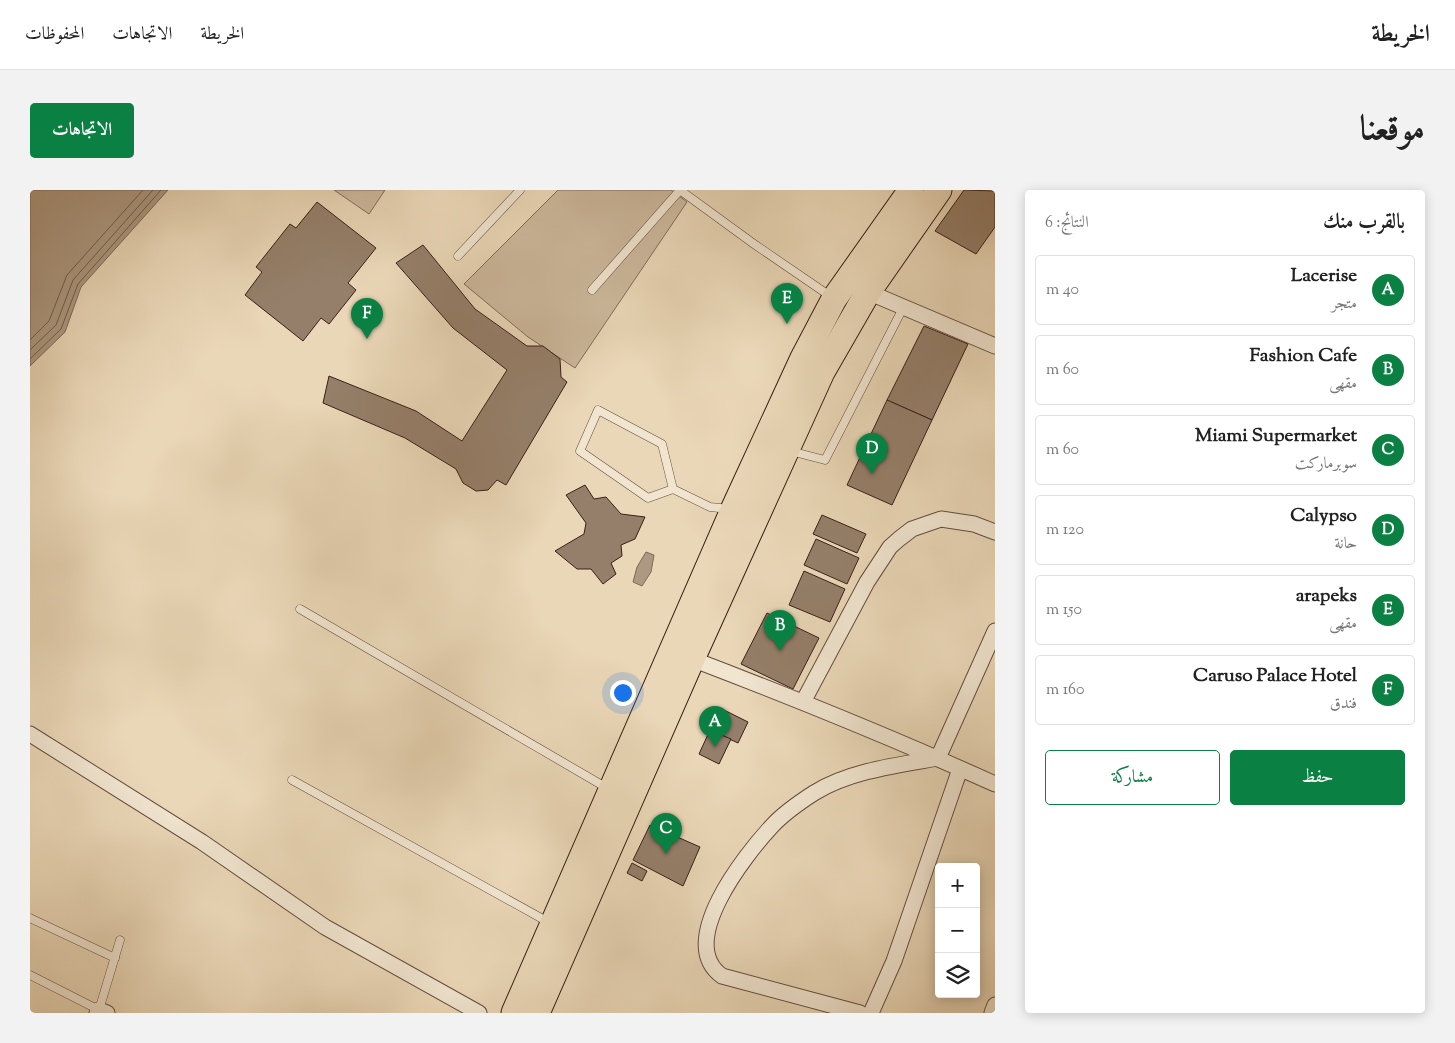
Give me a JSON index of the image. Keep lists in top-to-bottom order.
{
  "page": {
    "header": "الخريطة",
    "nav": ["الخريطة", "الاتجاهات", "المحفوظات"],
    "title": "موقعنا",
    "buttons": [
      "الاتجاهات",
      ["حفظ", "مشاركة"]
    ],
    "heading": ["بالقرب منك", "النتائج: 6"],
    "list": [
      {
        "mark": "A",
        "name": "Lacerise",
        "note": "متجر",
        "value": "40 m"
      },
      {
        "mark": "B",
        "name": "Fashion Cafe",
        "note": "مقهى",
        "value": "60 m"
      },
      {
        "mark": "C",
        "name": "Miami Supermarket",
        "note": "سوبرماركت",
        "value": "60 m"
      },
      {
        "mark": "D",
        "name": "Calypso",
        "note": "حانة",
        "value": "120 m"
      },
      {
        "mark": "E",
        "name": "arapeks",
        "note": "مقهى",
        "value": "150 m"
      },
      {
        "mark": "F",
        "name": "Caruso Palace Hotel",
        "note": "فندق",
        "value": "160 m"
      }
    ],
    "pins": [
      "E",
      "F",
      "D",
      "B",
      "A",
      "C"
    ],
    "map_buttons": ["+", "−"]
  }
}
